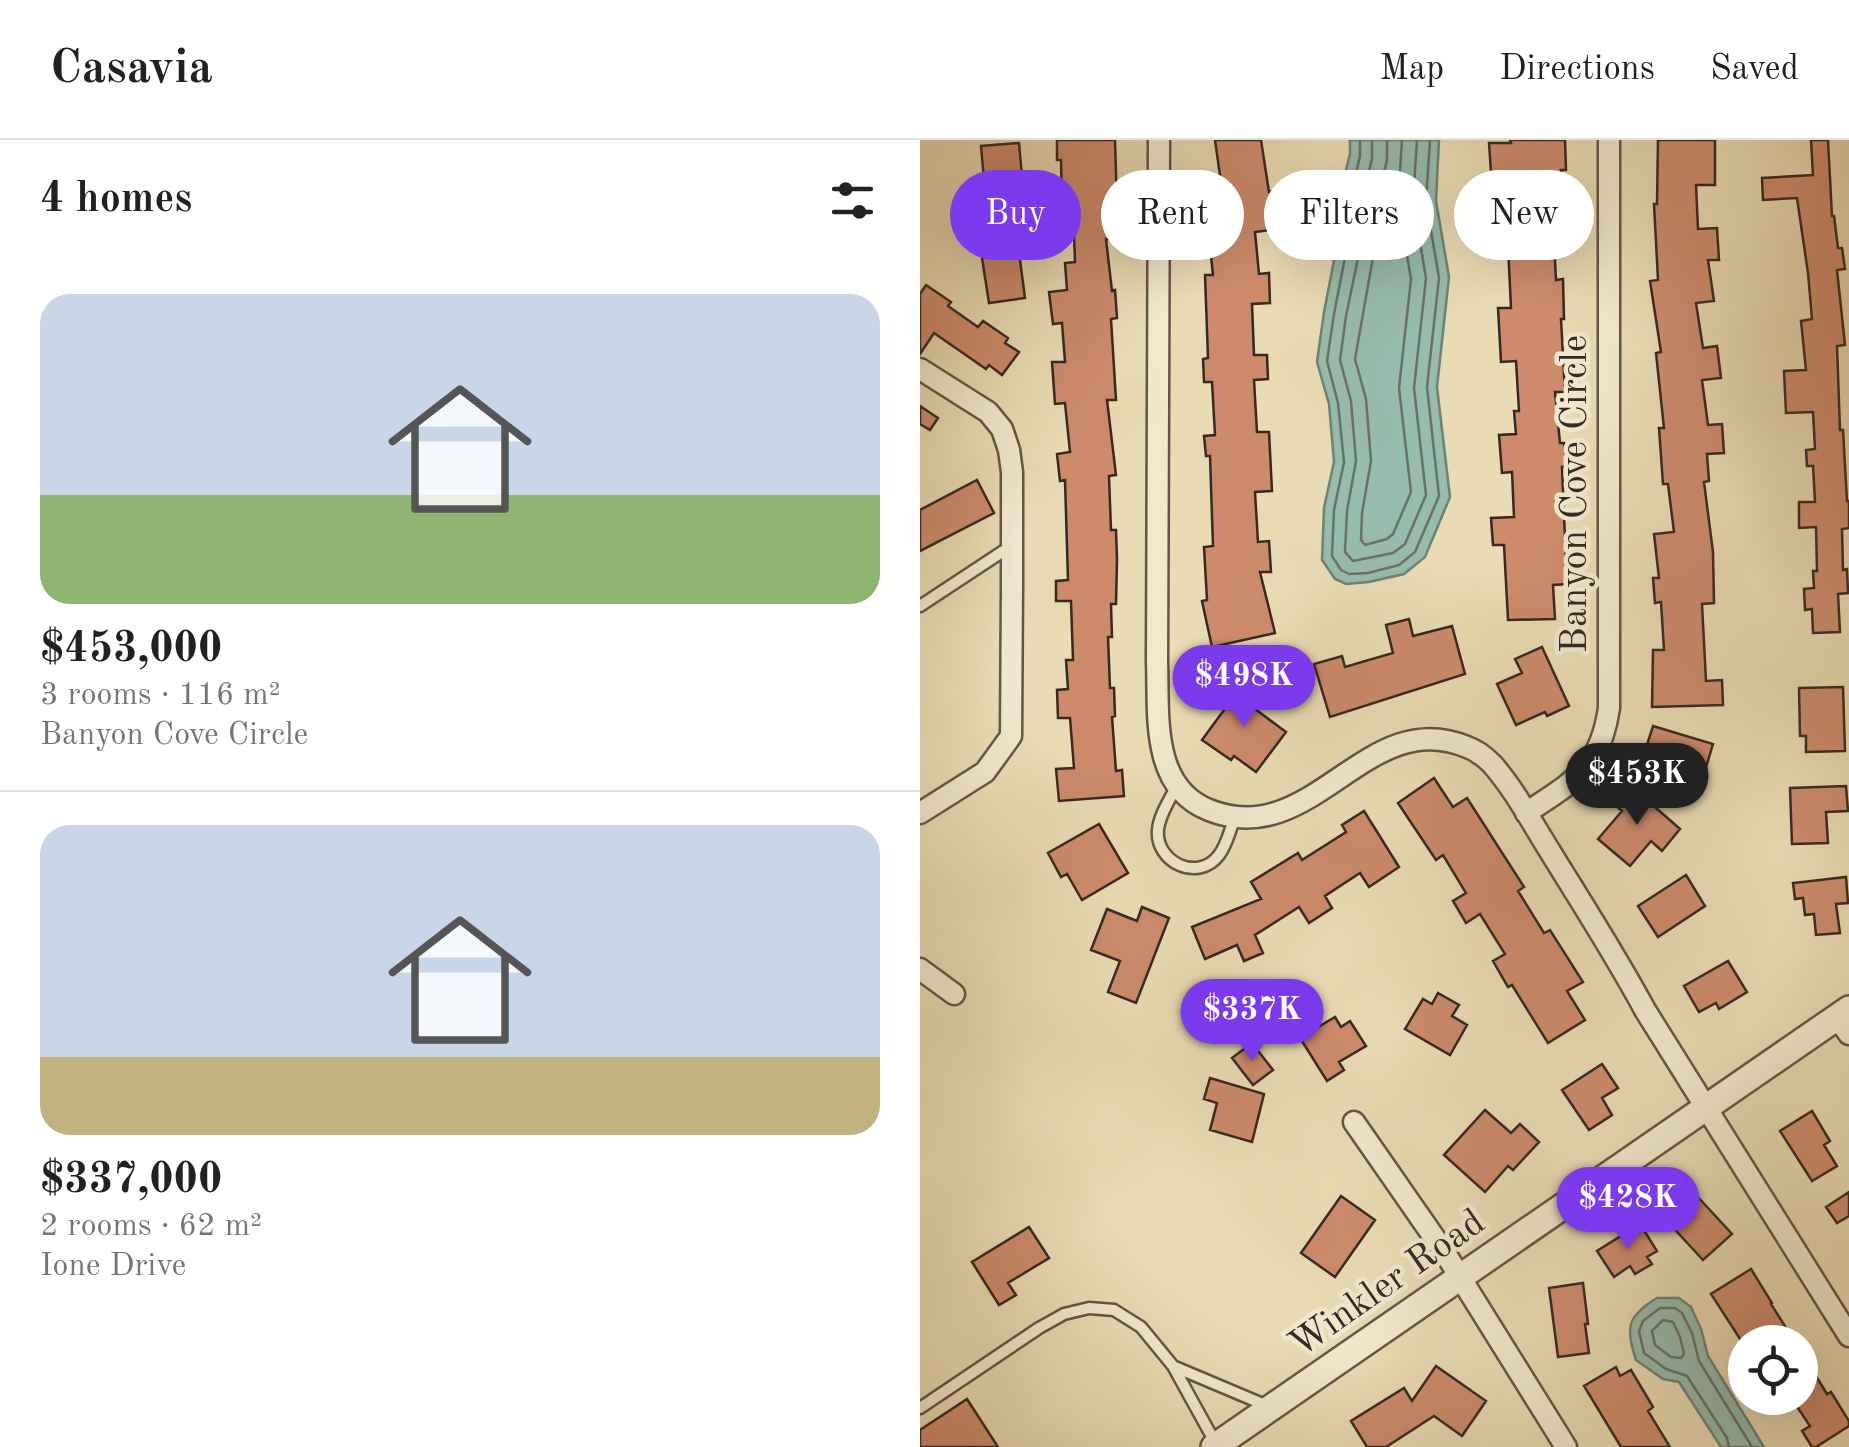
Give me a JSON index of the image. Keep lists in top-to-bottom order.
{
  "streets": {
    "street": ["Banyon Cove Circle", "Winkler Road"]
  },
  "page": {
    "header": "Casavia",
    "nav": ["Map", "Directions", "Saved"],
    "heading": "4 homes",
    "chip": [
      "Buy",
      "Rent",
      "Filters",
      "New"
    ],
    "list": [
      {
        "name": "$453,000",
        "note": "3 rooms · 116 m² · Banyon Cove Circle"
      },
      {
        "name": "$337,000",
        "note": "2 rooms · 62 m² · Ione Drive"
      }
    ],
    "price": [
      "$498K",
      "$453K",
      "$337K",
      "$428K"
    ]
  }
}
